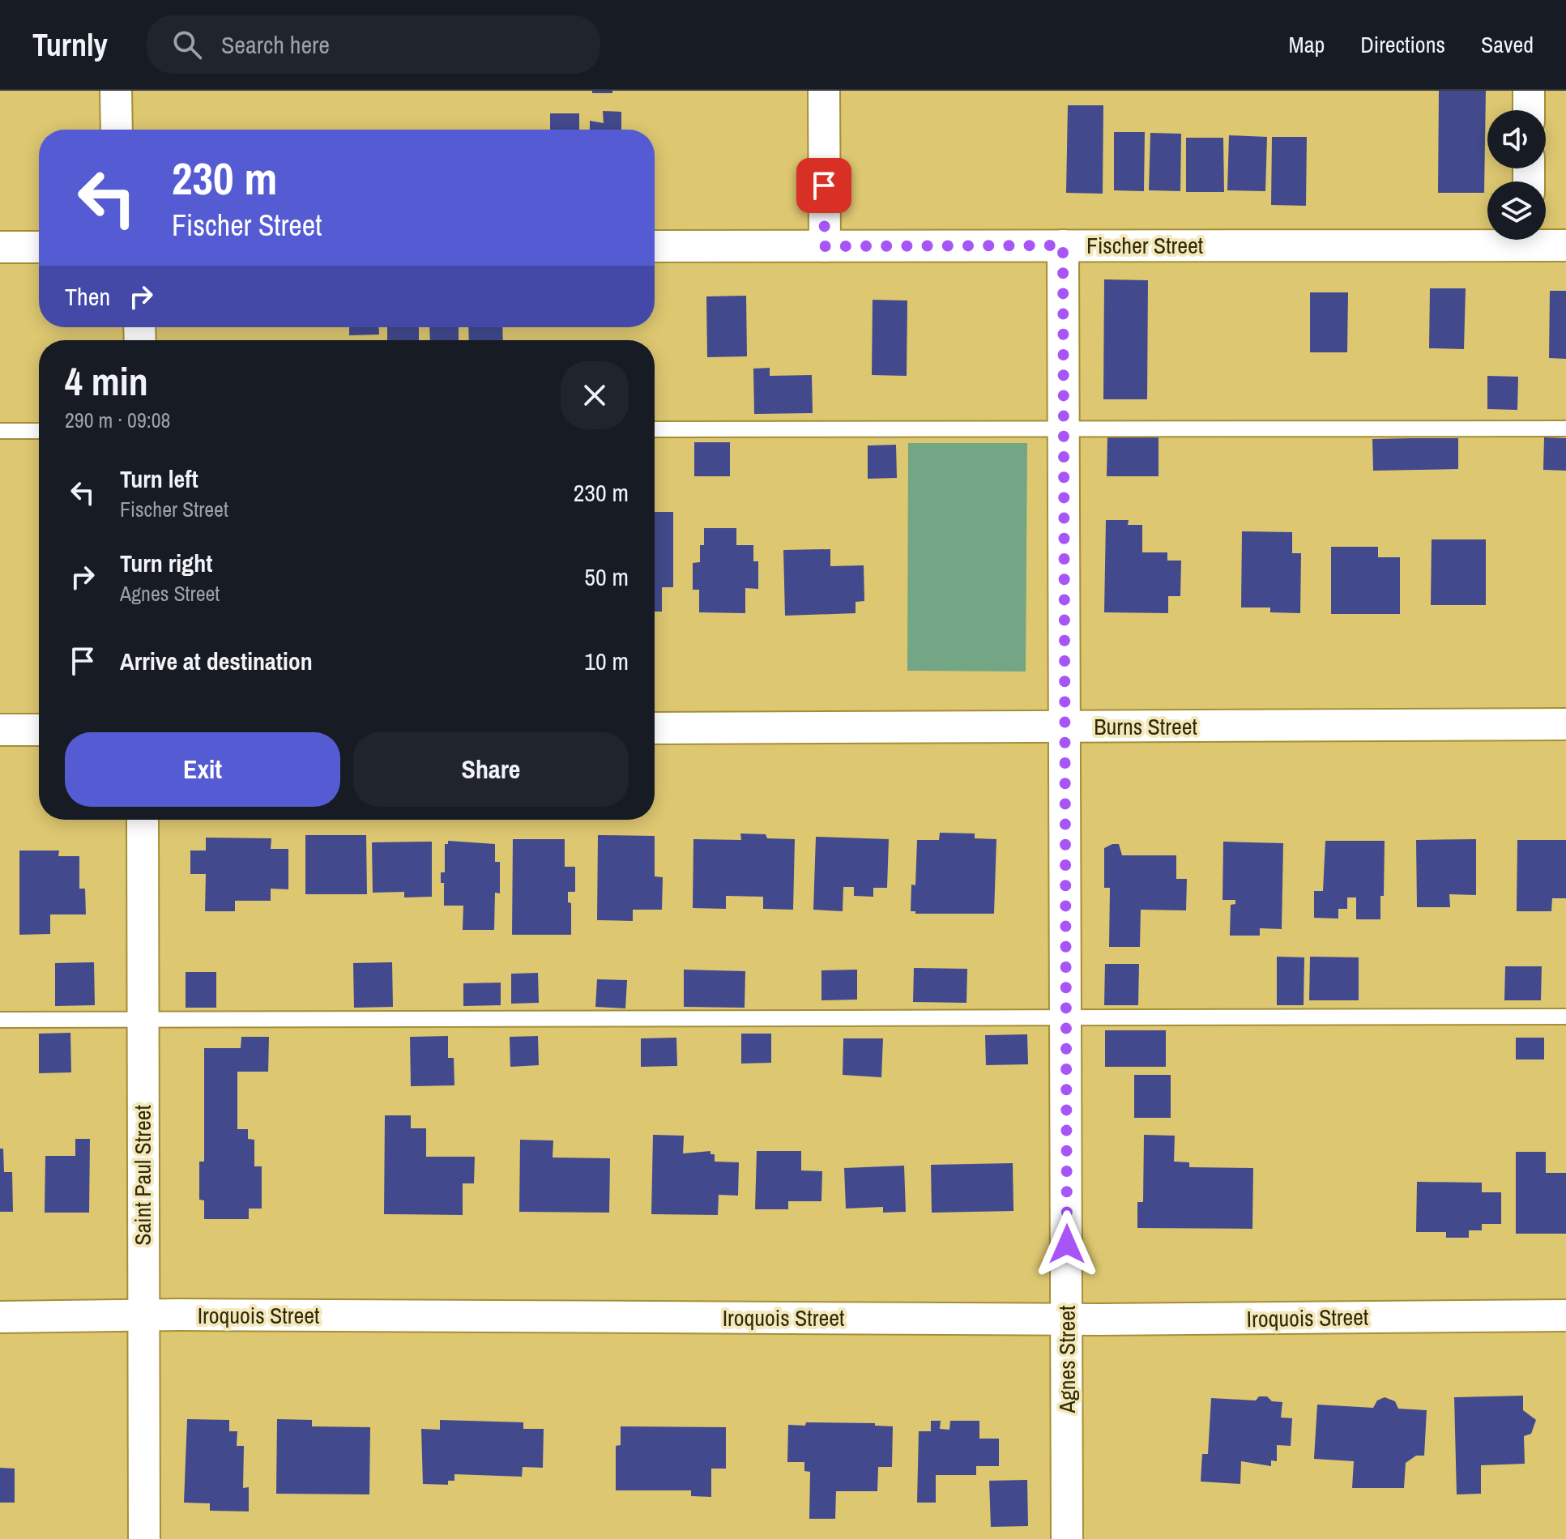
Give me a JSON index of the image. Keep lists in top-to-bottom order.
{
  "streets": {
    "street": [
      "Fischer Street",
      "Burns Street",
      "Saint Paul Street",
      "Iroquois Street",
      "Agnes Street"
    ]
  },
  "crossings": [
    ["Fischer Street", "Agnes Street"],
    ["Burns Street", "Agnes Street"],
    ["Saint Paul Street", "Iroquois Street"],
    ["Iroquois Street", "Agnes Street"]
  ],
  "page": {
    "header": "Turnly",
    "search": "Search here",
    "nav": ["Map", "Directions", "Saved"],
    "turn": ["230 m", "Fischer Street"],
    "then": "Then",
    "heading": ["4 min", "290 m · 09:08"],
    "list": [
      {
        "name": "Turn left",
        "note": "Fischer Street",
        "value": "230 m"
      },
      {
        "name": "Turn right",
        "note": "Agnes Street",
        "value": "50 m"
      },
      {
        "name": "Arrive at destination",
        "value": "10 m"
      }
    ],
    "buttons": ["Exit", "Share"]
  }
}
